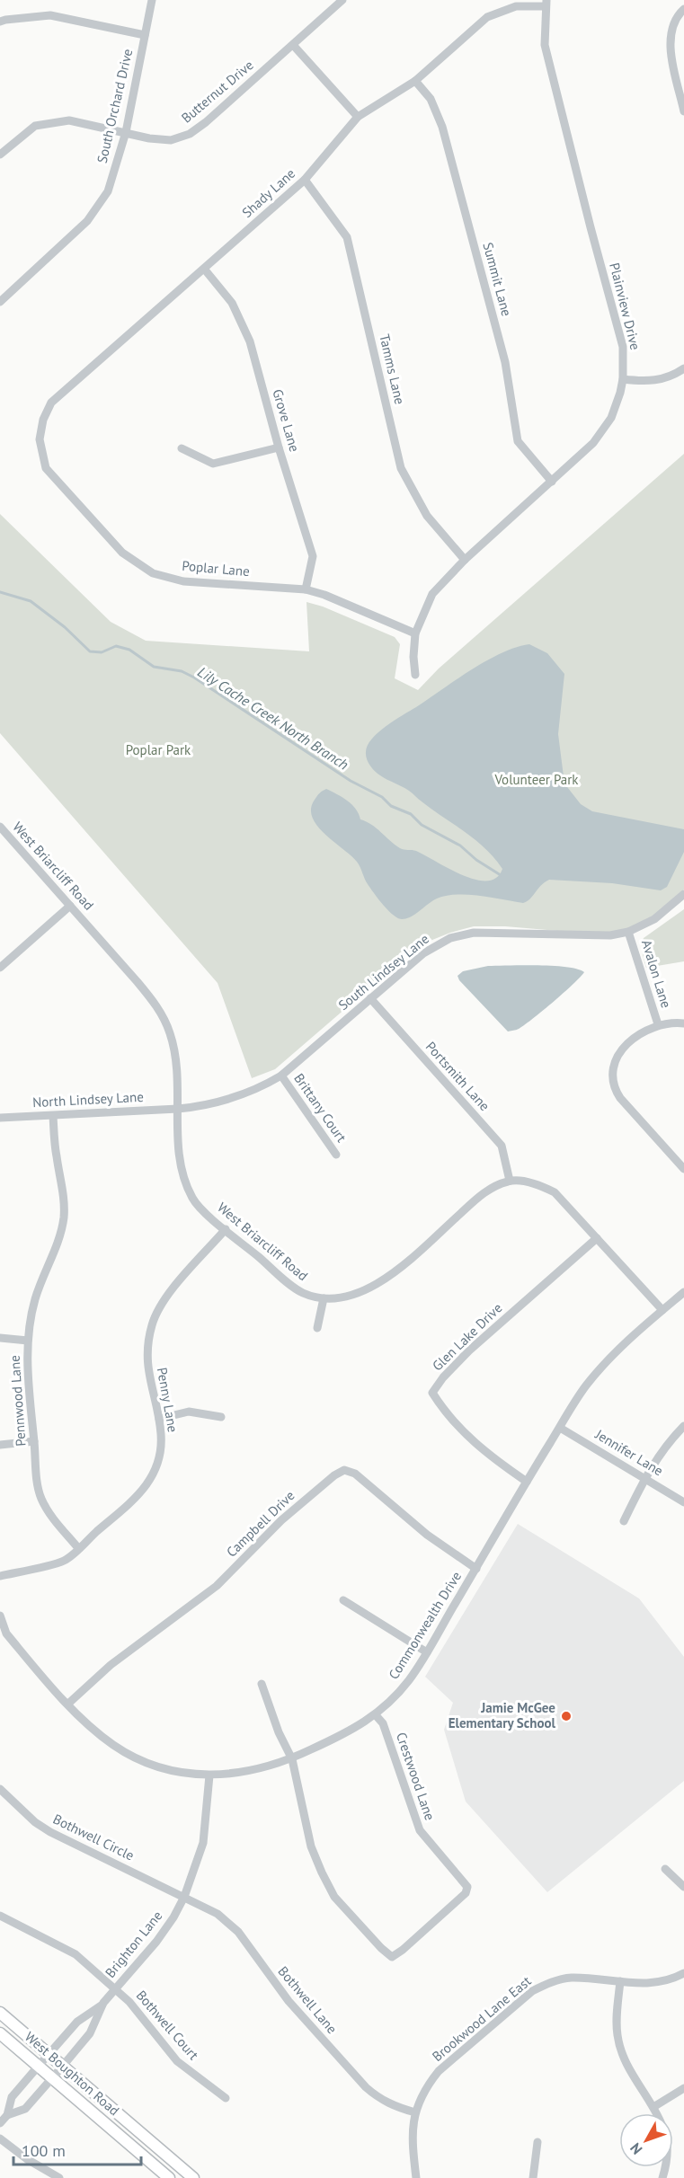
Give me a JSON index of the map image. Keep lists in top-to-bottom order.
{
  "streets": {
    "main road": ["West Boughton Road"],
    "street": [
      "Butternut Drive",
      "South Orchard Drive",
      "Shady Lane",
      "Summit Lane",
      "Plainview Drive",
      "Tamms Lane",
      "Grove Lane",
      "Poplar Lane",
      "West Briarcliff Road",
      "South Lindsey Lane",
      "Avalon Lane",
      "Portsmith Lane",
      "North Lindsey Lane",
      "Brittany Court",
      "Glen Lake Drive",
      "Penny Lane",
      "Pennwood Lane",
      "Jennifer Lane",
      "Campbell Drive",
      "Commonwealth Drive",
      "Crestwood Lane",
      "Bothwell Circle",
      "Brighton Lane",
      "Bothwell Lane",
      "Brookwood Lane East",
      "Bothwell Court"
    ]
  },
  "crossings": [
    ["Butternut Drive", "South Orchard Drive"],
    ["Shady Lane", "Summit Lane"],
    ["Shady Lane", "Plainview Drive"],
    ["Shady Lane", "Tamms Lane"],
    ["Shady Lane", "Grove Lane"],
    ["Shady Lane", "Poplar Lane"],
    ["Summit Lane", "Plainview Drive"],
    ["Plainview Drive", "Tamms Lane"],
    ["Plainview Drive", "Poplar Lane"],
    ["Grove Lane", "Poplar Lane"],
    ["West Briarcliff Road", "South Lindsey Lane"],
    ["West Briarcliff Road", "Portsmith Lane"],
    ["West Briarcliff Road", "North Lindsey Lane"],
    ["West Briarcliff Road", "Penny Lane"],
    ["South Lindsey Lane", "Avalon Lane"],
    ["South Lindsey Lane", "Portsmith Lane"],
    ["South Lindsey Lane", "North Lindsey Lane"],
    ["South Lindsey Lane", "Brittany Court"],
    ["North Lindsey Lane", "Pennwood Lane"],
    ["Glen Lake Drive", "Commonwealth Drive"],
    ["Penny Lane", "Pennwood Lane"],
    ["Jennifer Lane", "Commonwealth Drive"],
    ["Campbell Drive", "Commonwealth Drive"],
    ["Commonwealth Drive", "Crestwood Lane"],
    ["Commonwealth Drive", "Brighton Lane"],
    ["Bothwell Circle", "Brighton Lane"],
    ["Bothwell Circle", "Bothwell Lane"],
    ["Brighton Lane", "Bothwell Lane"],
    ["Brighton Lane", "Bothwell Court"],
    ["Brighton Lane", "West Boughton Road"],
    ["Bothwell Lane", "Brookwood Lane East"]
  ],
  "water": ["Lily Cache Creek North Branch"],
  "parks": ["Poplar Park", "Volunteer Park"],
  "places": ["Jamie McGee Elementary School"],
  "scale_bar": "100 m",
  "north": "bottom left"
}
